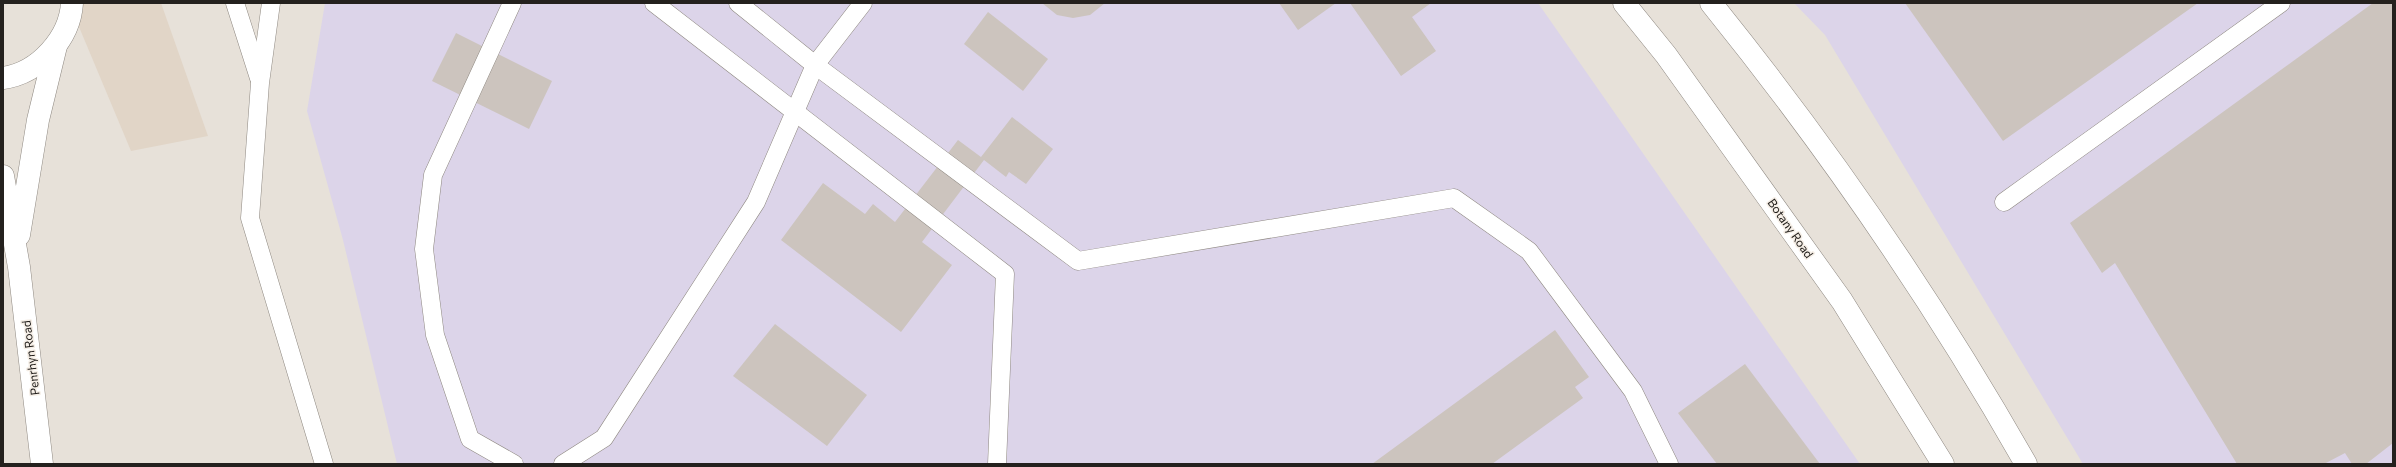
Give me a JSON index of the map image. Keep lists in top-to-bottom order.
{
  "streets": {
    "main road": ["Botany Road", "Penrhyn Road"]
  }
}
